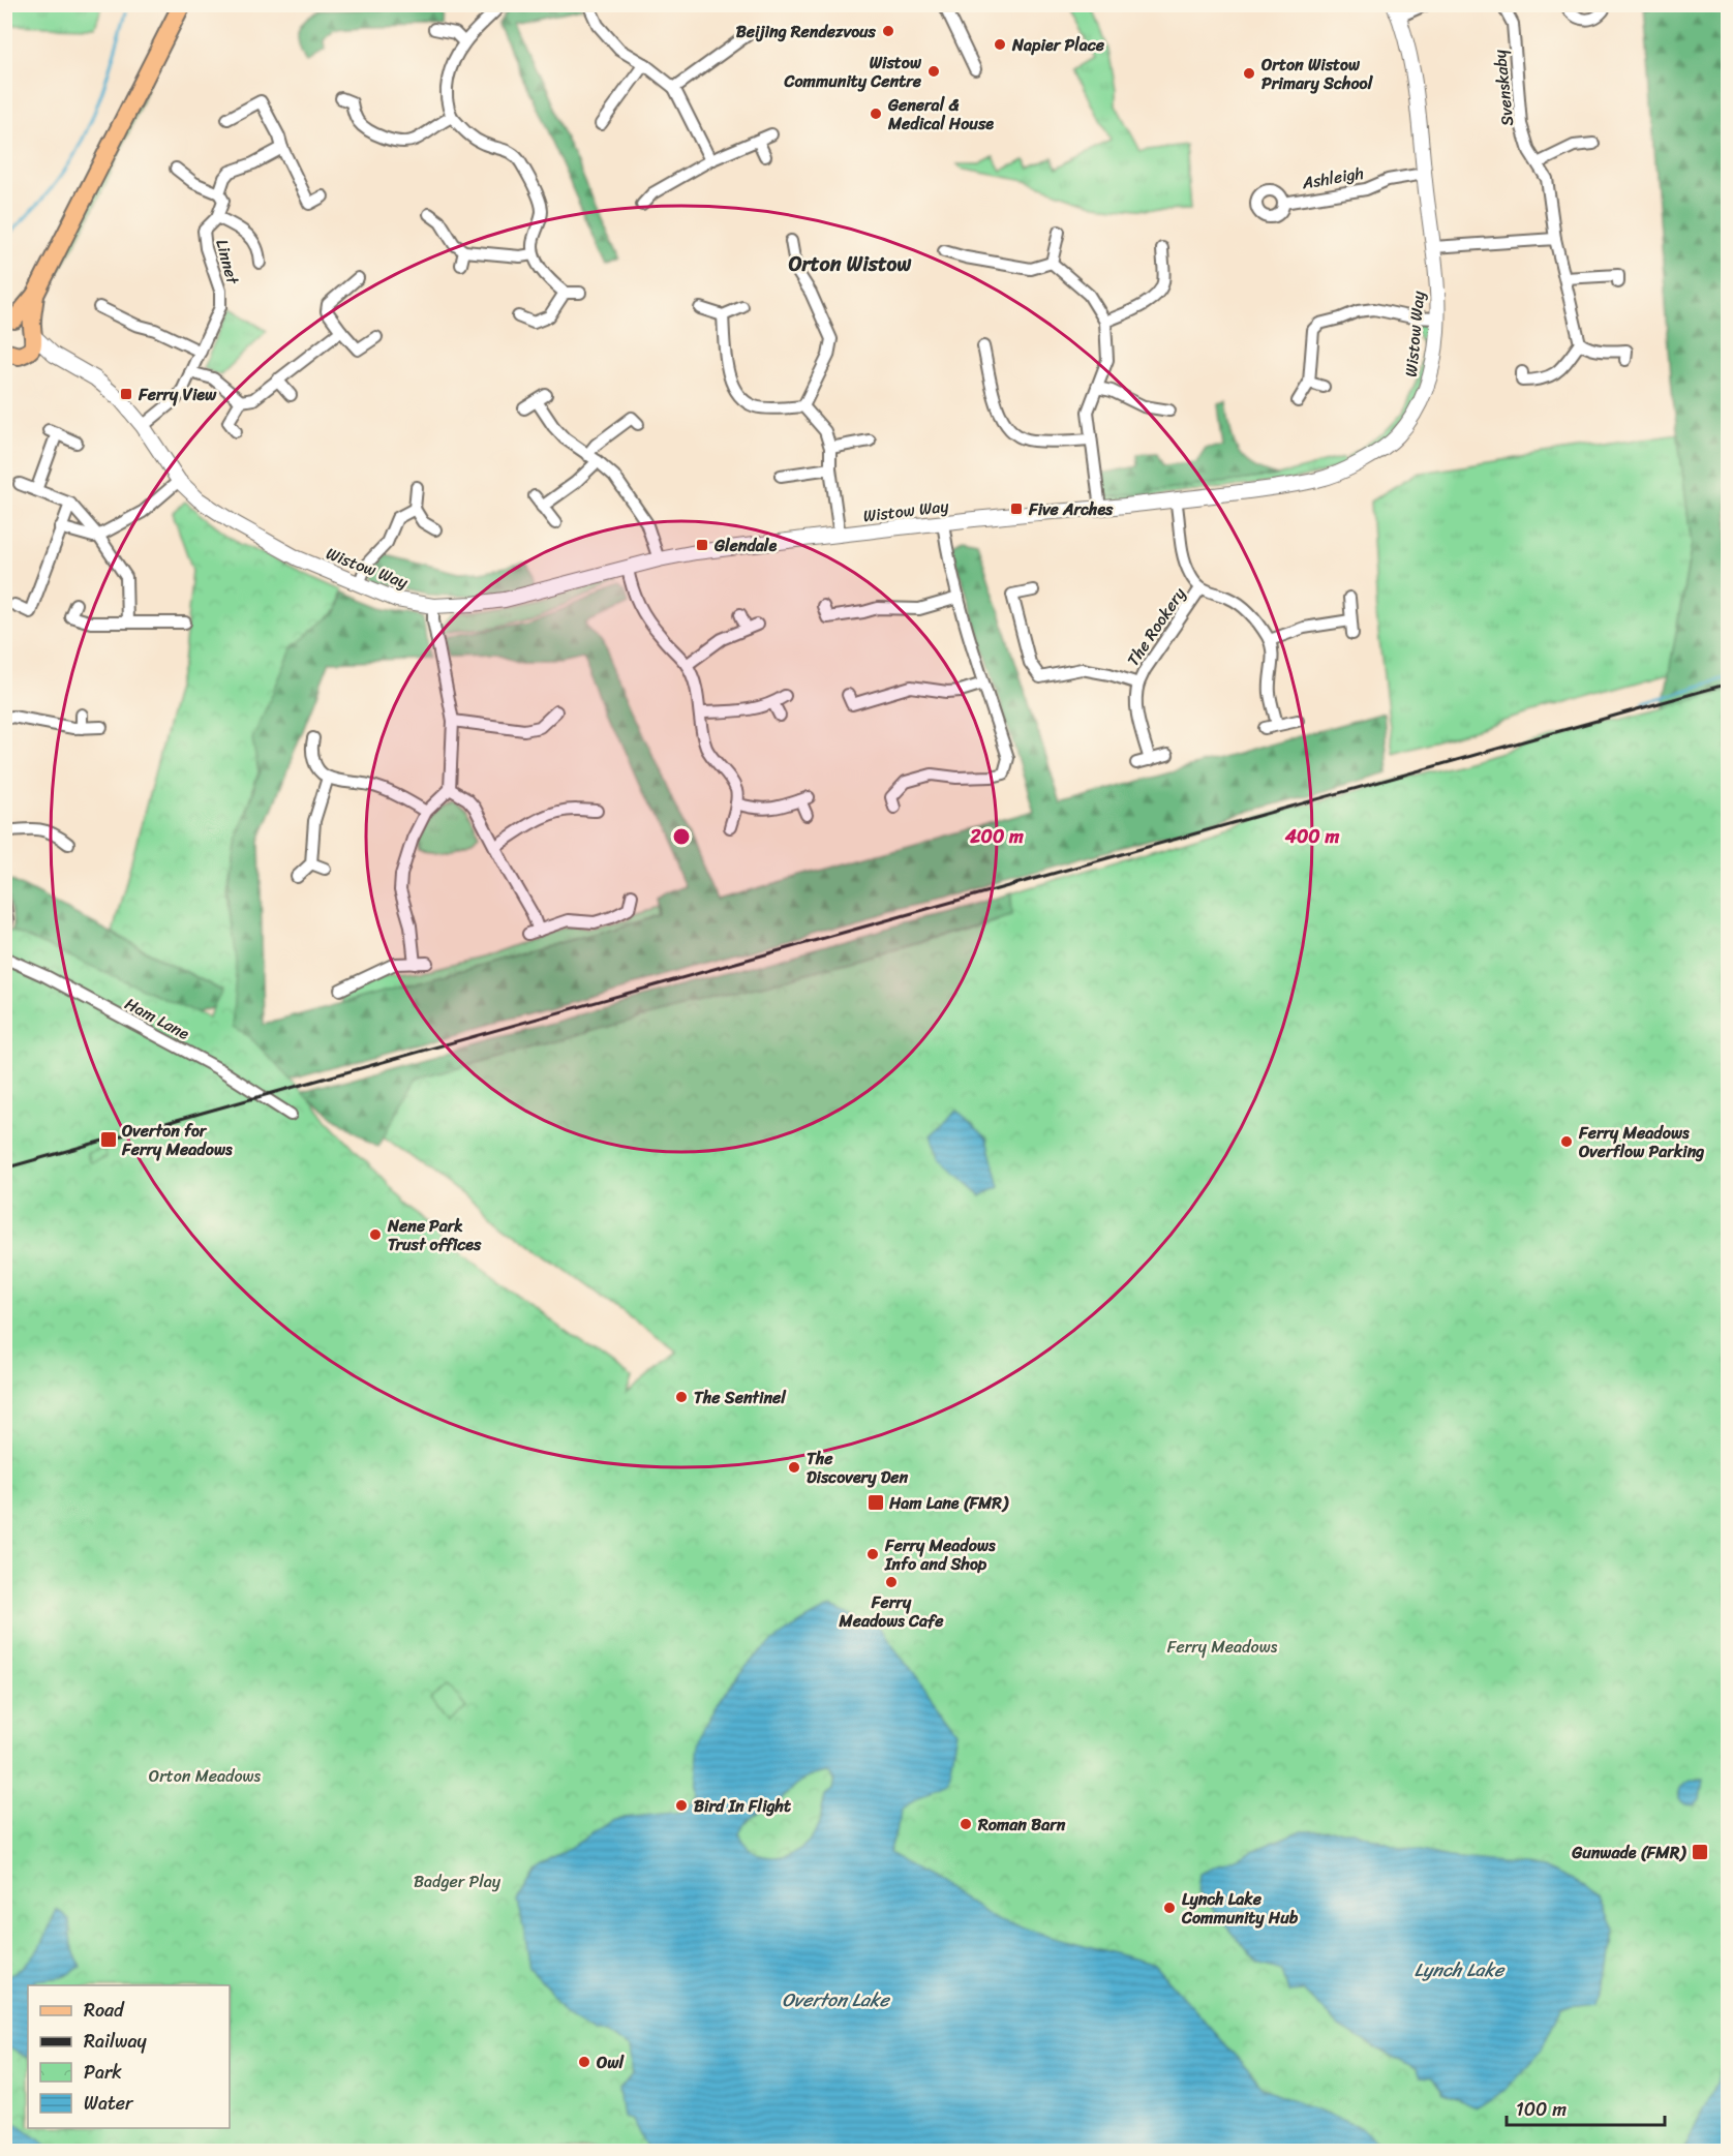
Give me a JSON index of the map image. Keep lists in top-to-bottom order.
{
  "streets": {
    "street": [
      "Svenskaby",
      "Ashleigh",
      "Linnet",
      "Wistow Way",
      "The Rookery",
      "Ham Lane"
    ]
  },
  "crossings": [
    ["Ashleigh", "Wistow Way"],
    ["Linnet", "Wistow Way"],
    ["Wistow Way", "The Rookery"]
  ],
  "districts": ["Orton Wistow"],
  "water": ["Lynch Lake", "Overton Lake"],
  "parks": ["Ferry Meadows", "Orton Meadows", "Badger Play"],
  "places": {
    "other": [
      "Beijing Rendezvous",
      "Napier Place",
      "Wistow Community Centre",
      "Orton Wistow Primary School",
      "General & Medical House",
      "Ferry Meadows Overflow Parking",
      "Nene Park Trust offices",
      "The Sentinel",
      "The Discovery Den",
      "Ferry Meadows Info and Shop",
      "Ferry Meadows Cafe",
      "Bird In Flight",
      "Roman Barn",
      "Lynch Lake Community Hub",
      "Owl"
    ],
    "transit": [
      "Ferry View",
      "Five Arches",
      "Glendale",
      "Overton for Ferry Meadows",
      "Ham Lane (FMR)",
      "Gunwade (FMR)"
    ]
  },
  "legend": [
    "Road",
    "Railway",
    "Park",
    "Water"
  ],
  "scale_bar": "100 m",
  "rings": ["200 m", "400 m"]
}
